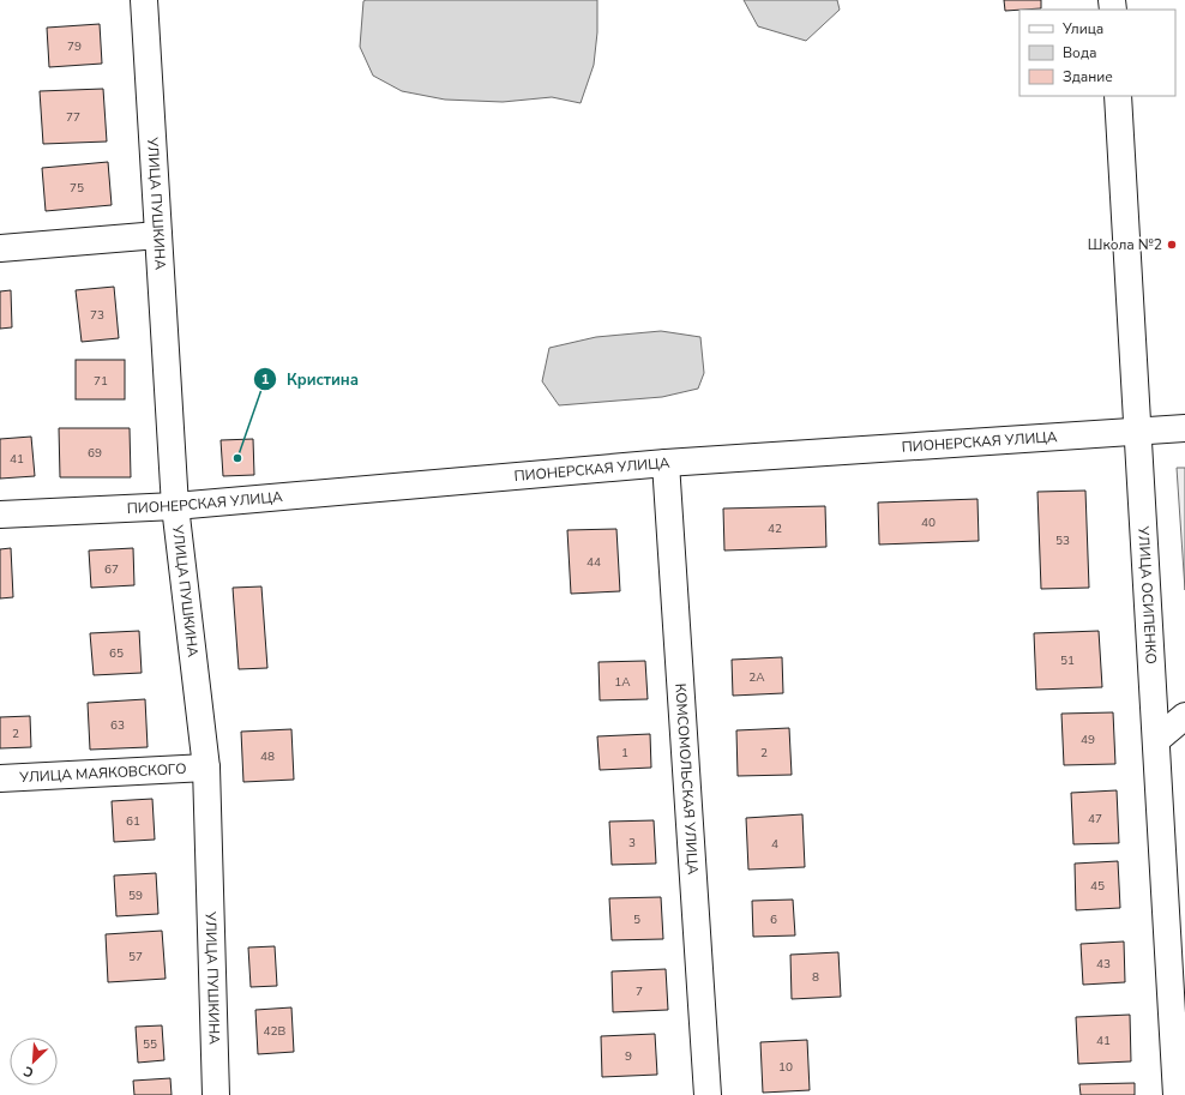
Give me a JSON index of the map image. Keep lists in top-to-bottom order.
{
  "streets": {
    "street": [
      "УЛИЦА ПУШКИНА",
      "ПИОНЕРСКАЯ УЛИЦА",
      "УЛИЦА ОСИПЕНКО",
      "УЛИЦА МАЯКОВСКОГО",
      "КОМСОМОЛЬСКАЯ УЛИЦА"
    ]
  },
  "crossings": [
    ["УЛИЦА ПУШКИНА", "ПИОНЕРСКАЯ УЛИЦА"],
    ["УЛИЦА ПУШКИНА", "УЛИЦА МАЯКОВСКОГО"],
    ["ПИОНЕРСКАЯ УЛИЦА", "УЛИЦА ОСИПЕНКО"],
    ["ПИОНЕРСКАЯ УЛИЦА", "КОМСОМОЛЬСКАЯ УЛИЦА"]
  ],
  "places": ["Школа №2", "Кристина"],
  "house_numbers": [
    "79",
    "77",
    "75",
    "73",
    "71",
    "69",
    "41",
    "40",
    "42",
    "53",
    "44",
    "67",
    "65",
    "51",
    "2А",
    "1А",
    "63",
    "2",
    "49",
    "1",
    "2",
    "48",
    "47",
    "61",
    "3",
    "4",
    "45",
    "59",
    "5",
    "6",
    "57",
    "43",
    "8",
    "7",
    "42В",
    "41",
    "55",
    "9",
    "10"
  ],
  "legend": ["Улица", "Вода", "Здание"],
  "north": "bottom left"
}
